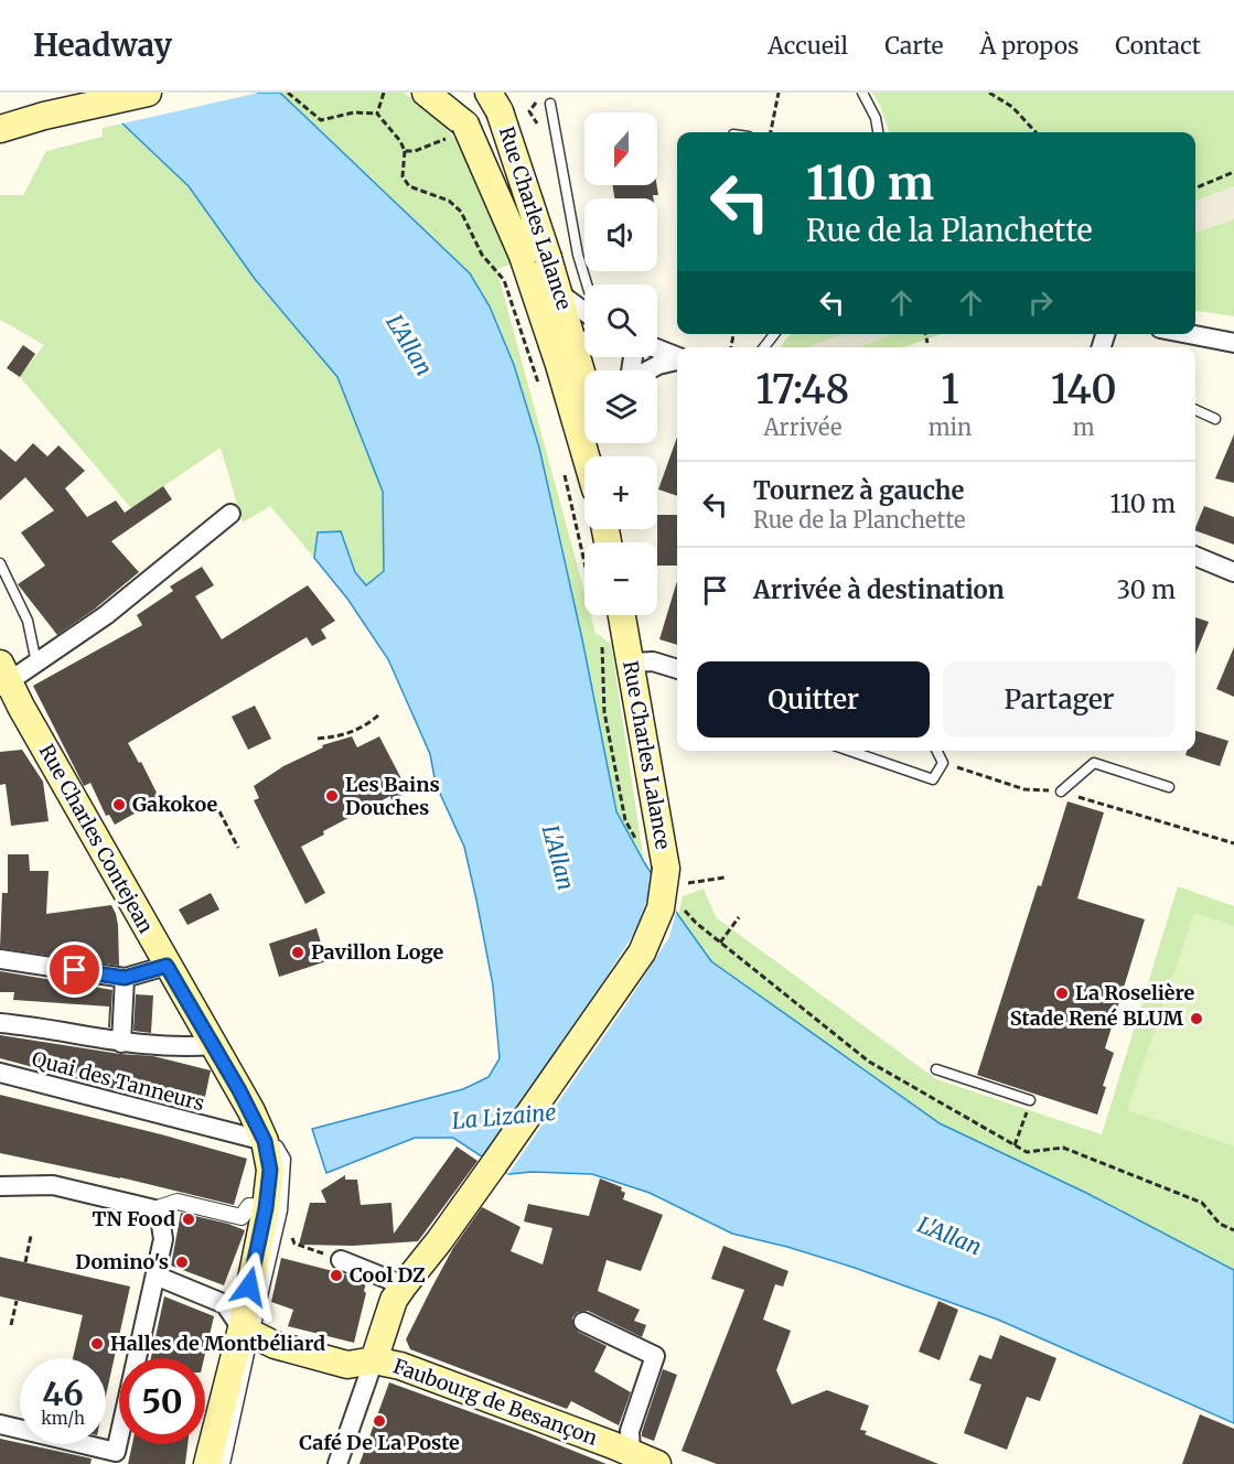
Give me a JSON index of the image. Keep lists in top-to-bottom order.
{
  "streets": {
    "main road": ["Rue Charles Lalance", "Rue Charles Contejean", "Faubourg de Besançon"],
    "street": ["Quai des Tanneurs"]
  },
  "crossings": [
    ["Rue Charles Contejean", "Quai des Tanneurs"],
    ["Rue Charles Contejean", "Faubourg de Besançon"]
  ],
  "water": ["L'Allan", "La Lizaine"],
  "places": [
    "Les Bains Douches",
    "Gakokoe",
    "Pavillon Loge",
    "La Roselière",
    "Stade René BLUM",
    "TN Food",
    "Domino's",
    "Cool DZ",
    "Halles de Montbéliard",
    "Café De La Poste"
  ],
  "north": "bottom",
  "page": {
    "header": "Headway",
    "nav": [
      "Accueil",
      "Carte",
      "À propos",
      "Contact"
    ],
    "map_buttons": ["+", "−"],
    "turn": ["110 m", "Rue de la Planchette"],
    "eta": [
      "17:48",
      "Arrivée",
      "1",
      "min",
      "140",
      "m"
    ],
    "list": [
      {
        "name": "Tournez à gauche",
        "note": "Rue de la Planchette",
        "value": "110 m"
      },
      {
        "name": "Arrivée à destination",
        "value": "30 m"
      }
    ],
    "buttons": ["Quitter", "Partager"],
    "speed": "46 km/h",
    "limit": "50"
  }
}
